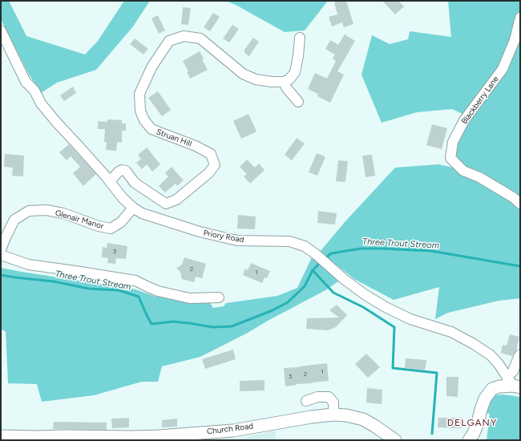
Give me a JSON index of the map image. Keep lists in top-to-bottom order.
{
  "streets": {
    "main road": ["Church Road"],
    "street": [
      "Blackberry Lane",
      "Struan Hill",
      "Glenair Manor",
      "Priory Road"
    ]
  },
  "crossings": [
    ["Struan Hill", "Priory Road"],
    ["Glenair Manor", "Priory Road"]
  ],
  "districts": ["DELGANY"],
  "water": ["Three Trout Stream"],
  "house_numbers": [
    "3",
    "2",
    "1",
    "1",
    "2",
    "3"
  ]
}
